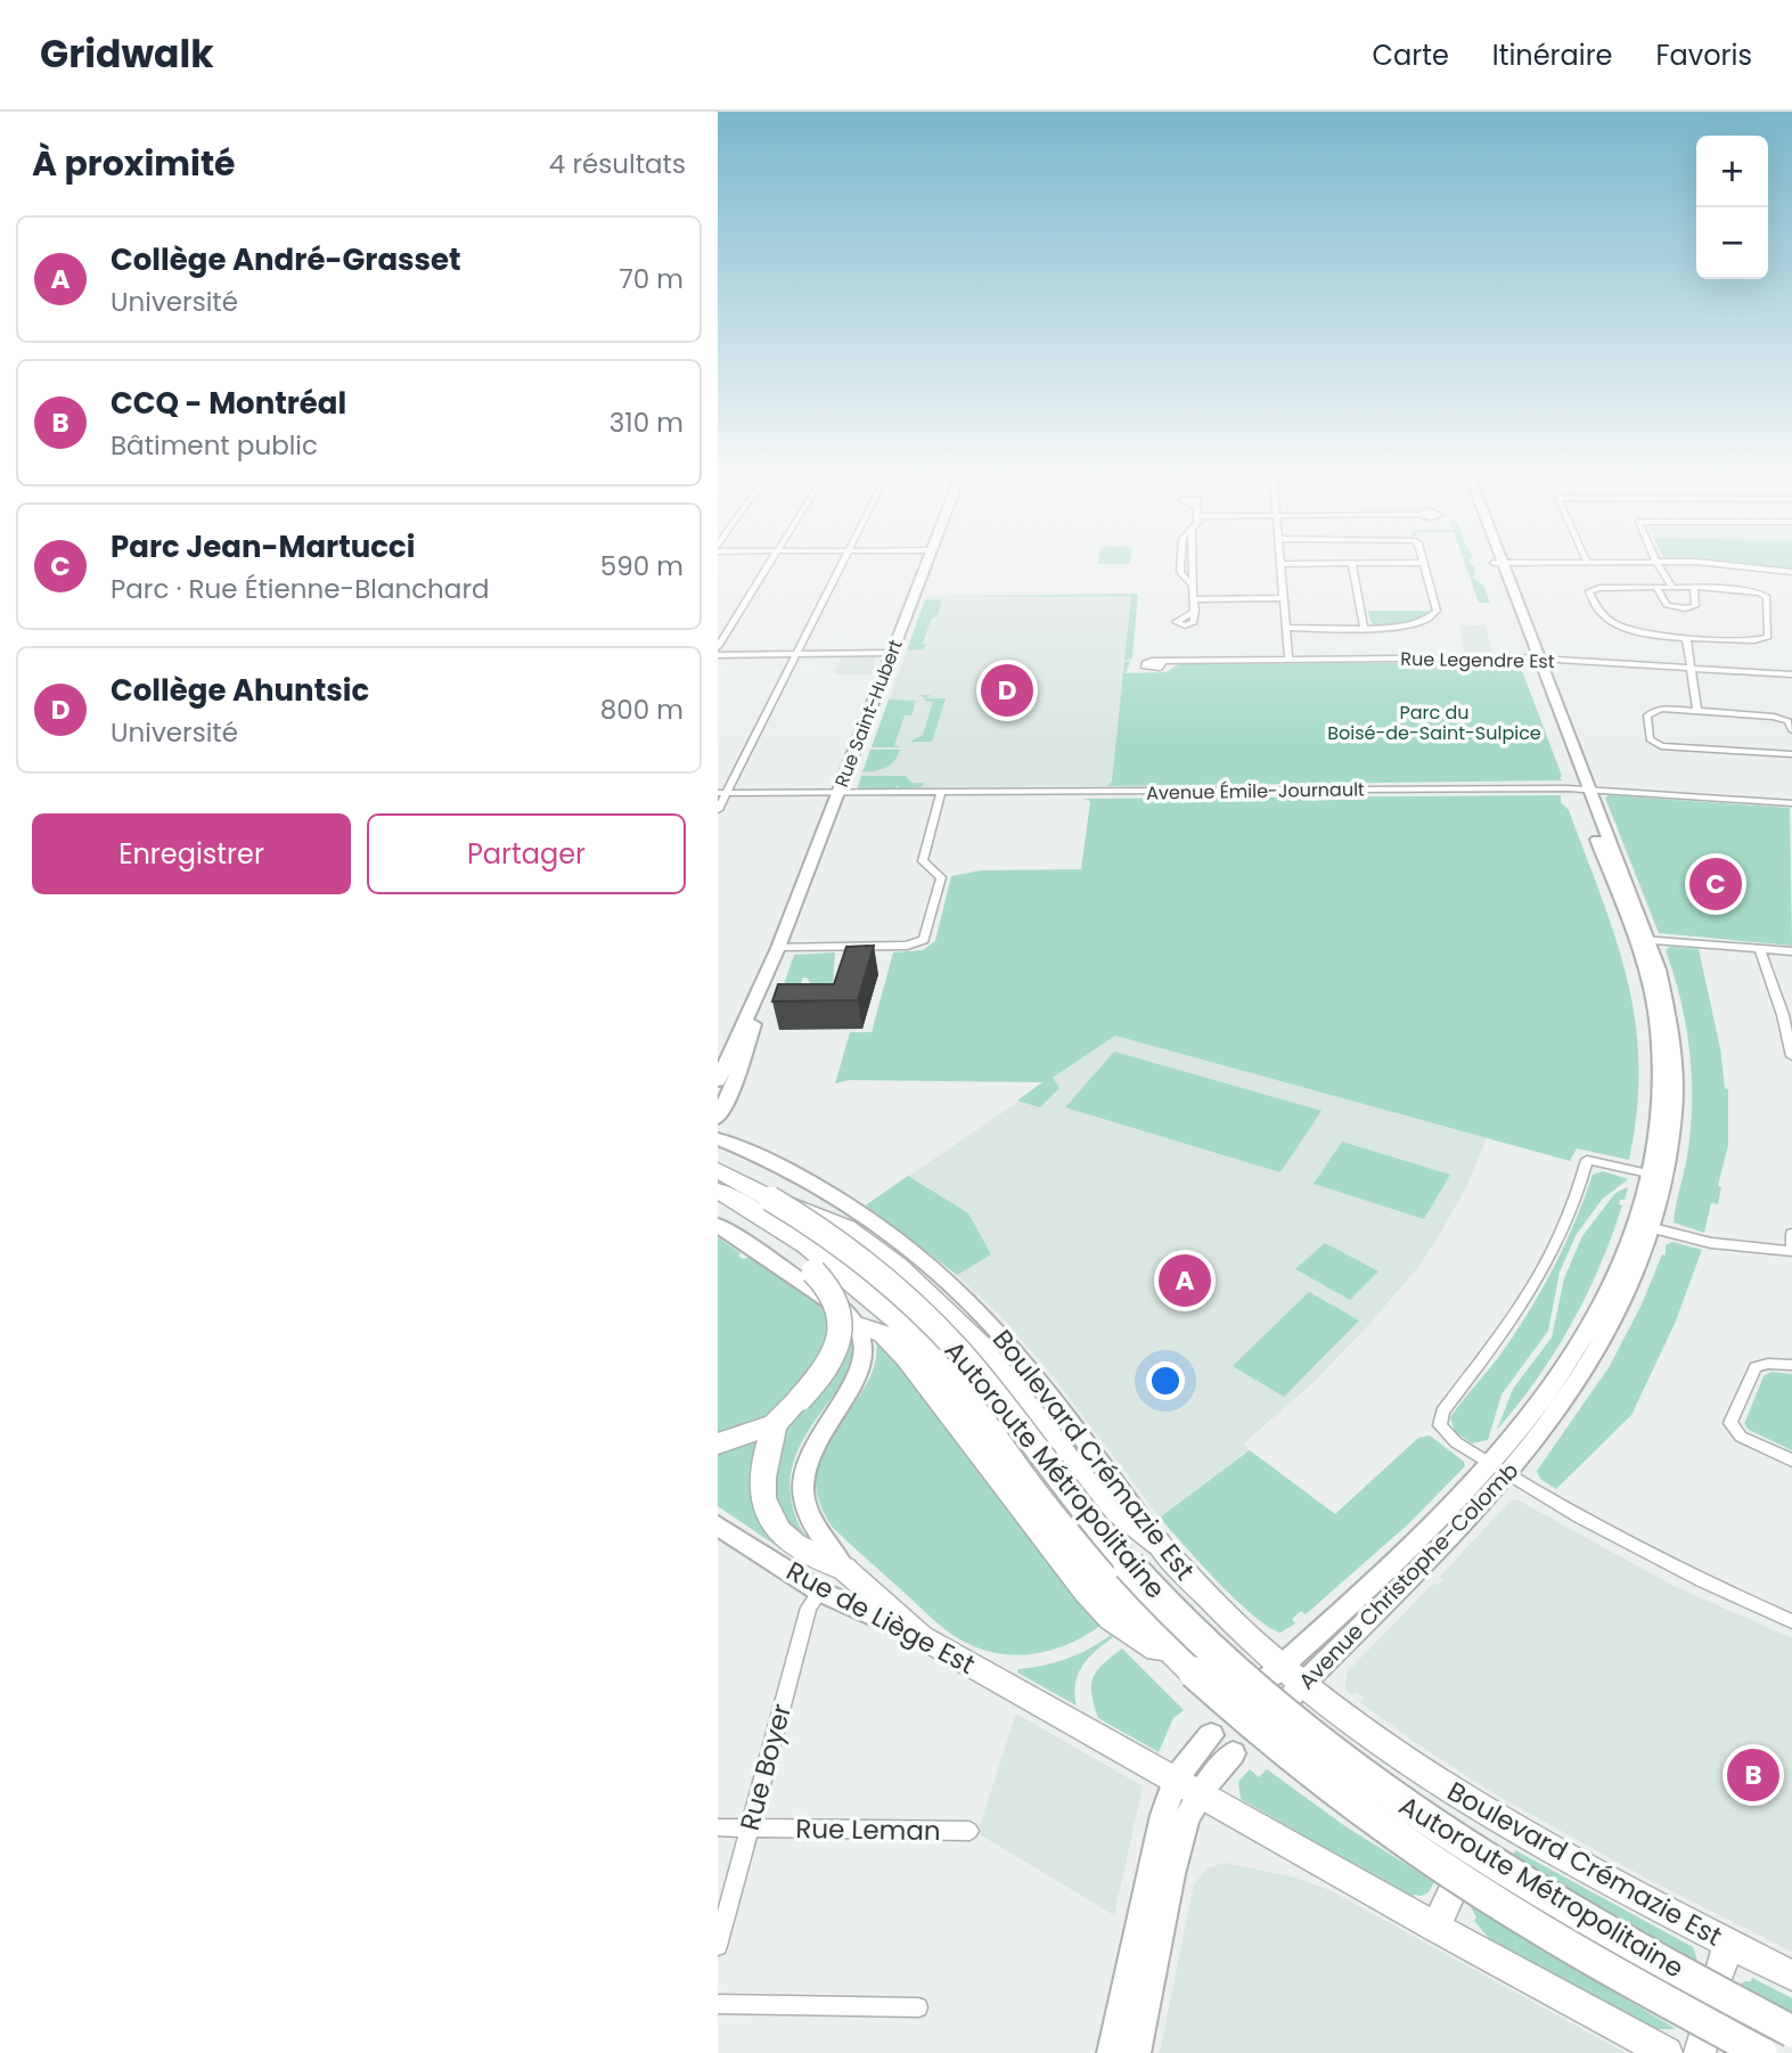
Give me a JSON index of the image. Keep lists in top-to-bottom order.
{
  "streets": {
    "highway": ["Autoroute Métropolitaine"],
    "main road": [
      "Rue Saint-Hubert",
      "Boulevard Crémazie Est",
      "Avenue Christophe-Colomb",
      "Rue de Liège Est"
    ],
    "street": [
      "Rue Legendre Est",
      "Avenue Émile-Journault",
      "Rue Boyer",
      "Rue Leman"
    ]
  },
  "crossings": [
    ["Rue Legendre Est", "Avenue Christophe-Colomb"],
    ["Rue Saint-Hubert", "Avenue Émile-Journault"],
    ["Avenue Émile-Journault", "Avenue Christophe-Colomb"],
    ["Boulevard Crémazie Est", "Avenue Christophe-Colomb"],
    ["Rue de Liège Est", "Rue Boyer"],
    ["Rue Boyer", "Rue Leman"]
  ],
  "parks": ["Parc du Boisé-de-Saint-Sulpice"],
  "page": {
    "header": "Gridwalk",
    "nav": ["Carte", "Itinéraire", "Favoris"],
    "heading": ["À proximité", "4 résultats"],
    "map_buttons": ["+", "−"],
    "list": [
      {
        "mark": "A",
        "name": "Collège André-Grasset",
        "note": "Université",
        "value": "70 m"
      },
      {
        "mark": "B",
        "name": "CCQ - Montréal",
        "note": "Bâtiment public",
        "value": "310 m"
      },
      {
        "mark": "C",
        "name": "Parc Jean-Martucci",
        "note": "Parc · Rue Étienne-Blanchard",
        "value": "590 m"
      },
      {
        "mark": "D",
        "name": "Collège Ahuntsic",
        "note": "Université",
        "value": "800 m"
      }
    ],
    "pins": [
      "D",
      "C",
      "A",
      "B"
    ],
    "buttons": ["Enregistrer", "Partager"]
  }
}
